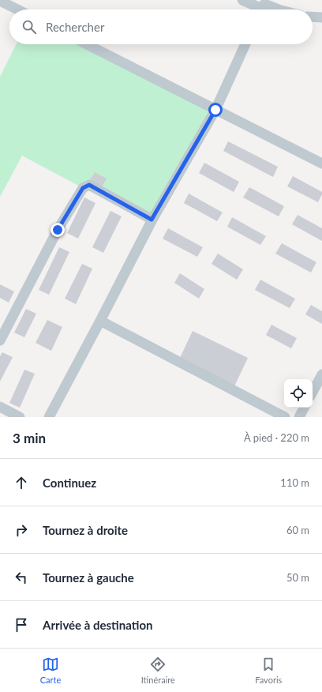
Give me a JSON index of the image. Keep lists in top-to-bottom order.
{
  "page": {
    "search": "Rechercher",
    "heading": ["3 min", "À pied · 220 m"],
    "list": [
      ["Continuez", "110 m"],
      ["Tournez à droite", "60 m"],
      ["Tournez à gauche", "50 m"],
      "Arrivée à destination"
    ],
    "nav": ["Carte", "Itinéraire", "Favoris"]
  }
}
